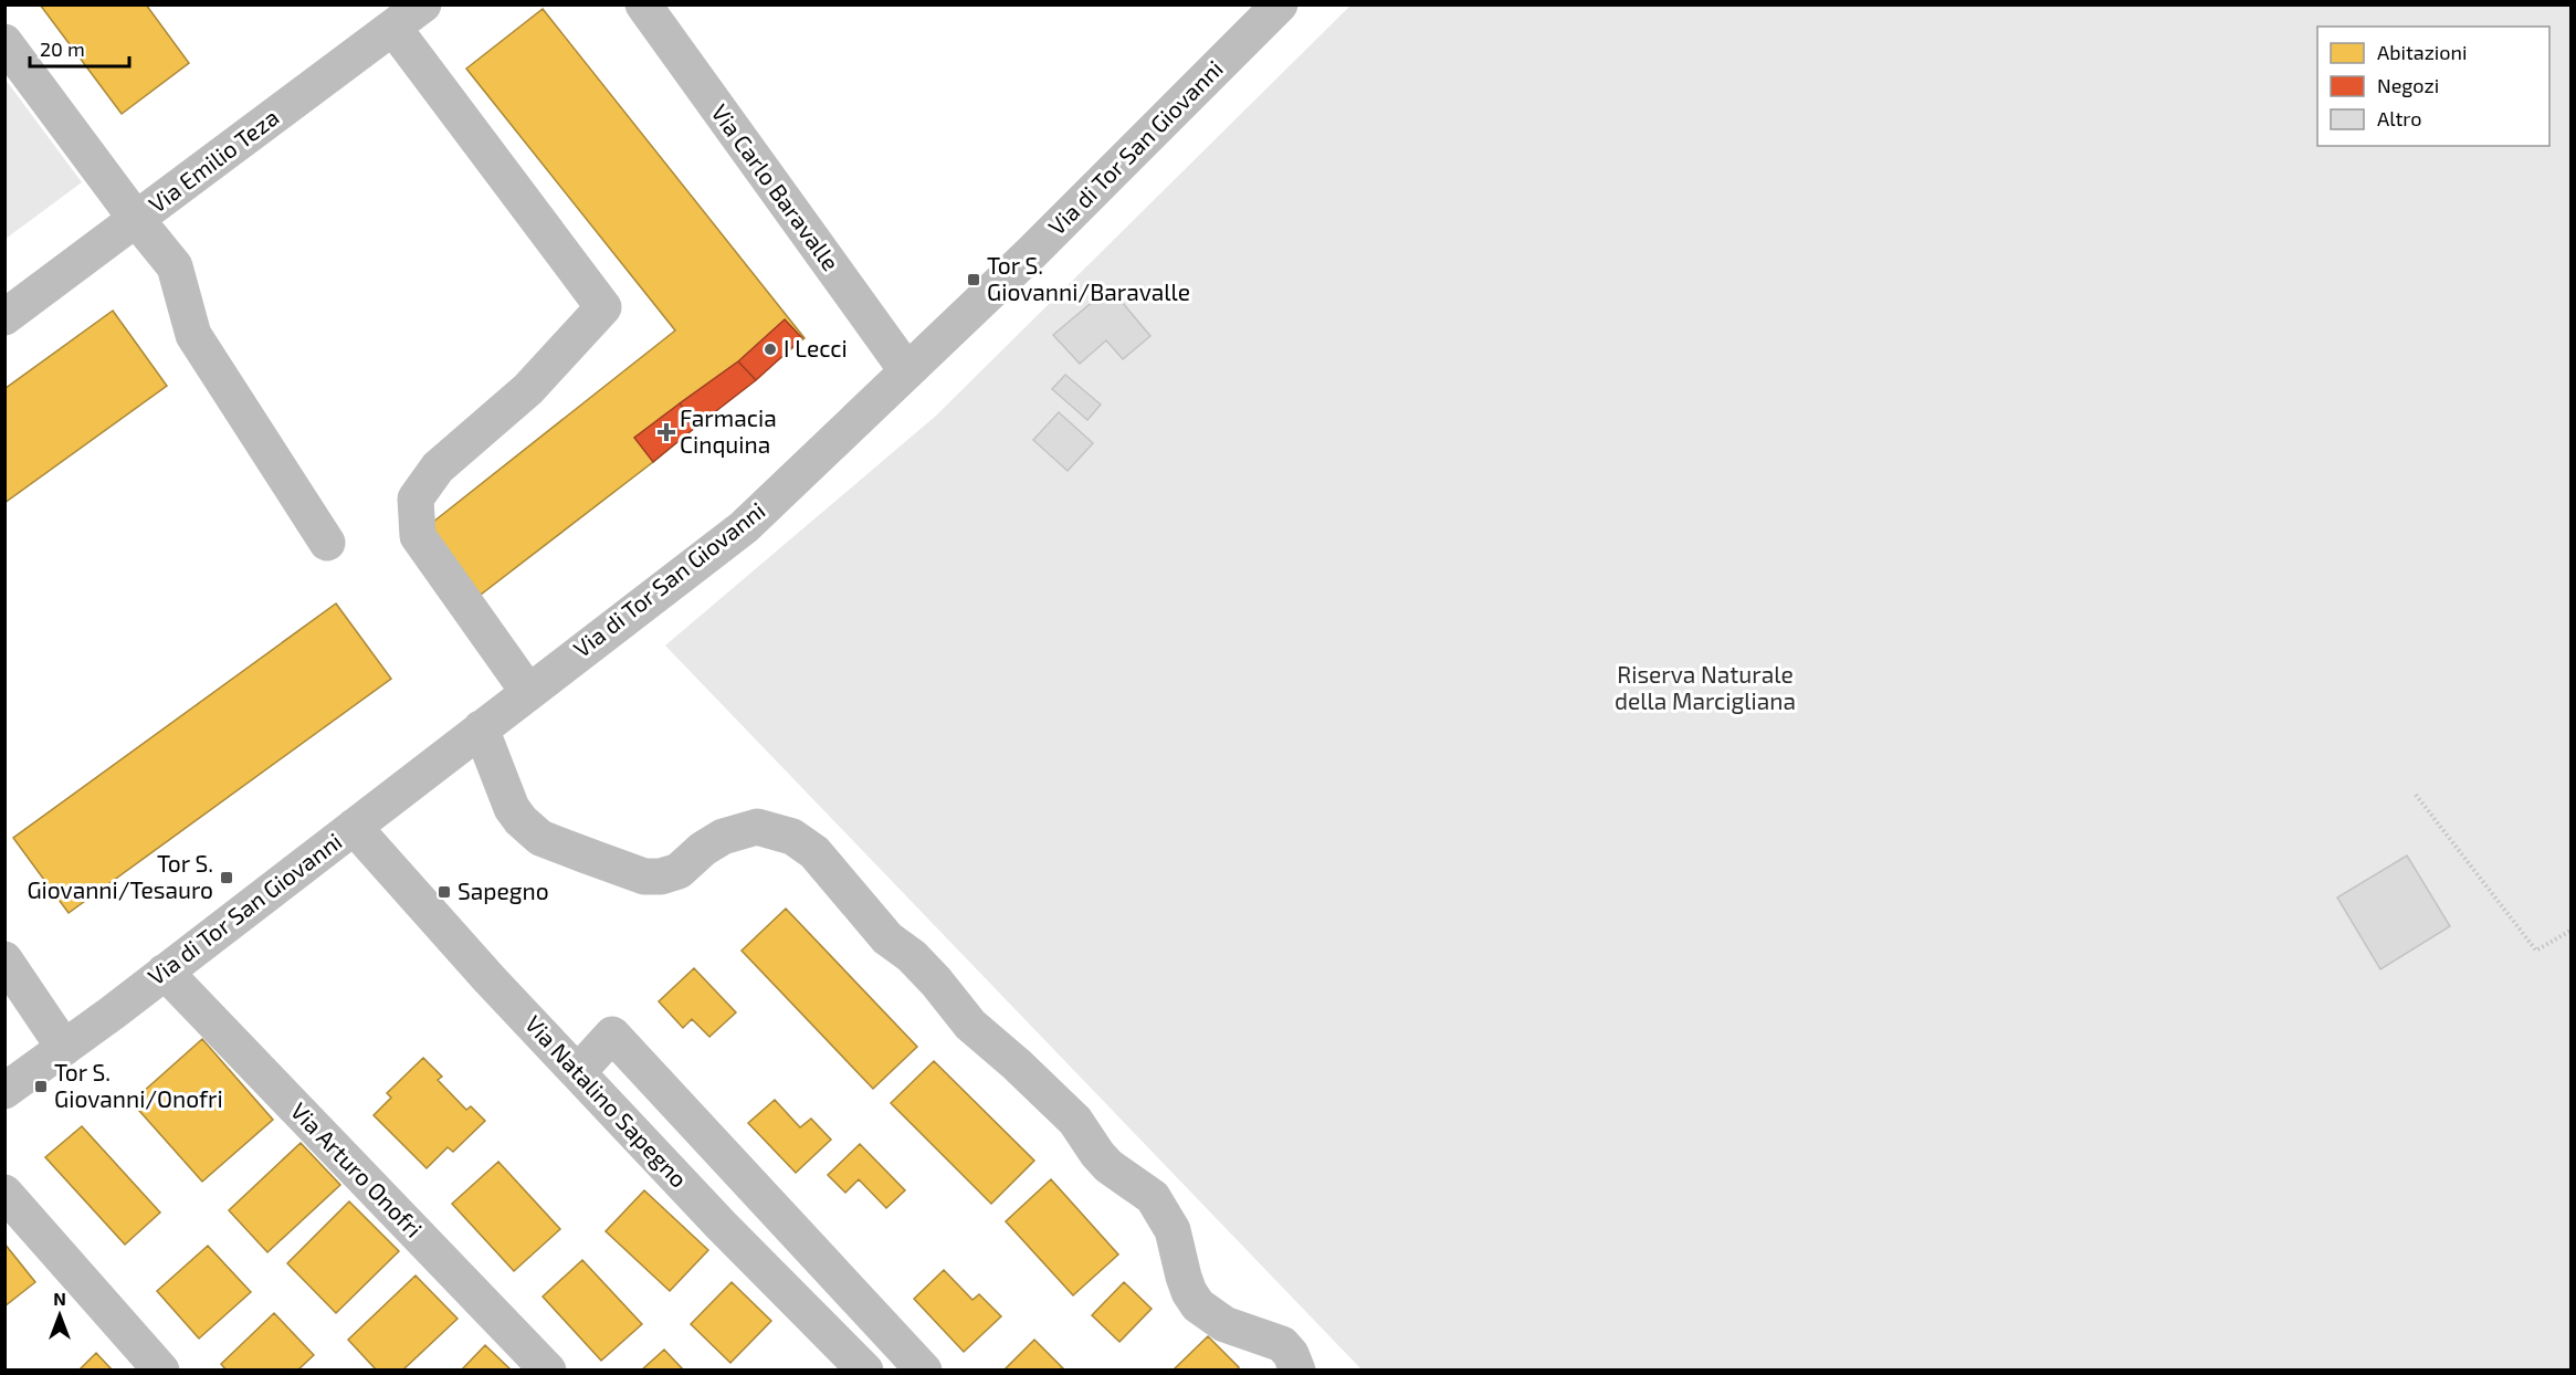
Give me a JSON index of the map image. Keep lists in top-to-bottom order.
{
  "streets": {
    "street": [
      "Via di Tor San Giovanni",
      "Via Emilio Teza",
      "Via Carlo Baravalle",
      "Via Natalino Sapegno",
      "Via Arturo Onofri"
    ]
  },
  "crossings": [
    ["Via di Tor San Giovanni", "Via Carlo Baravalle"],
    ["Via di Tor San Giovanni", "Via Natalino Sapegno"],
    ["Via di Tor San Giovanni", "Via Arturo Onofri"]
  ],
  "parks": ["Riserva Naturale della Marcigliana"],
  "places": {
    "transit": [
      "Tor S. Giovanni/Baravalle",
      "Tor S. Giovanni/Tesauro",
      "Sapegno",
      "Tor S. Giovanni/Onofri"
    ],
    "other": ["I Lecci"],
    "health": ["Farmacia Cinquina"]
  },
  "legend": ["Abitazioni", "Negozi", "Altro"],
  "scale_bar": "20 m",
  "north": "top"
}
